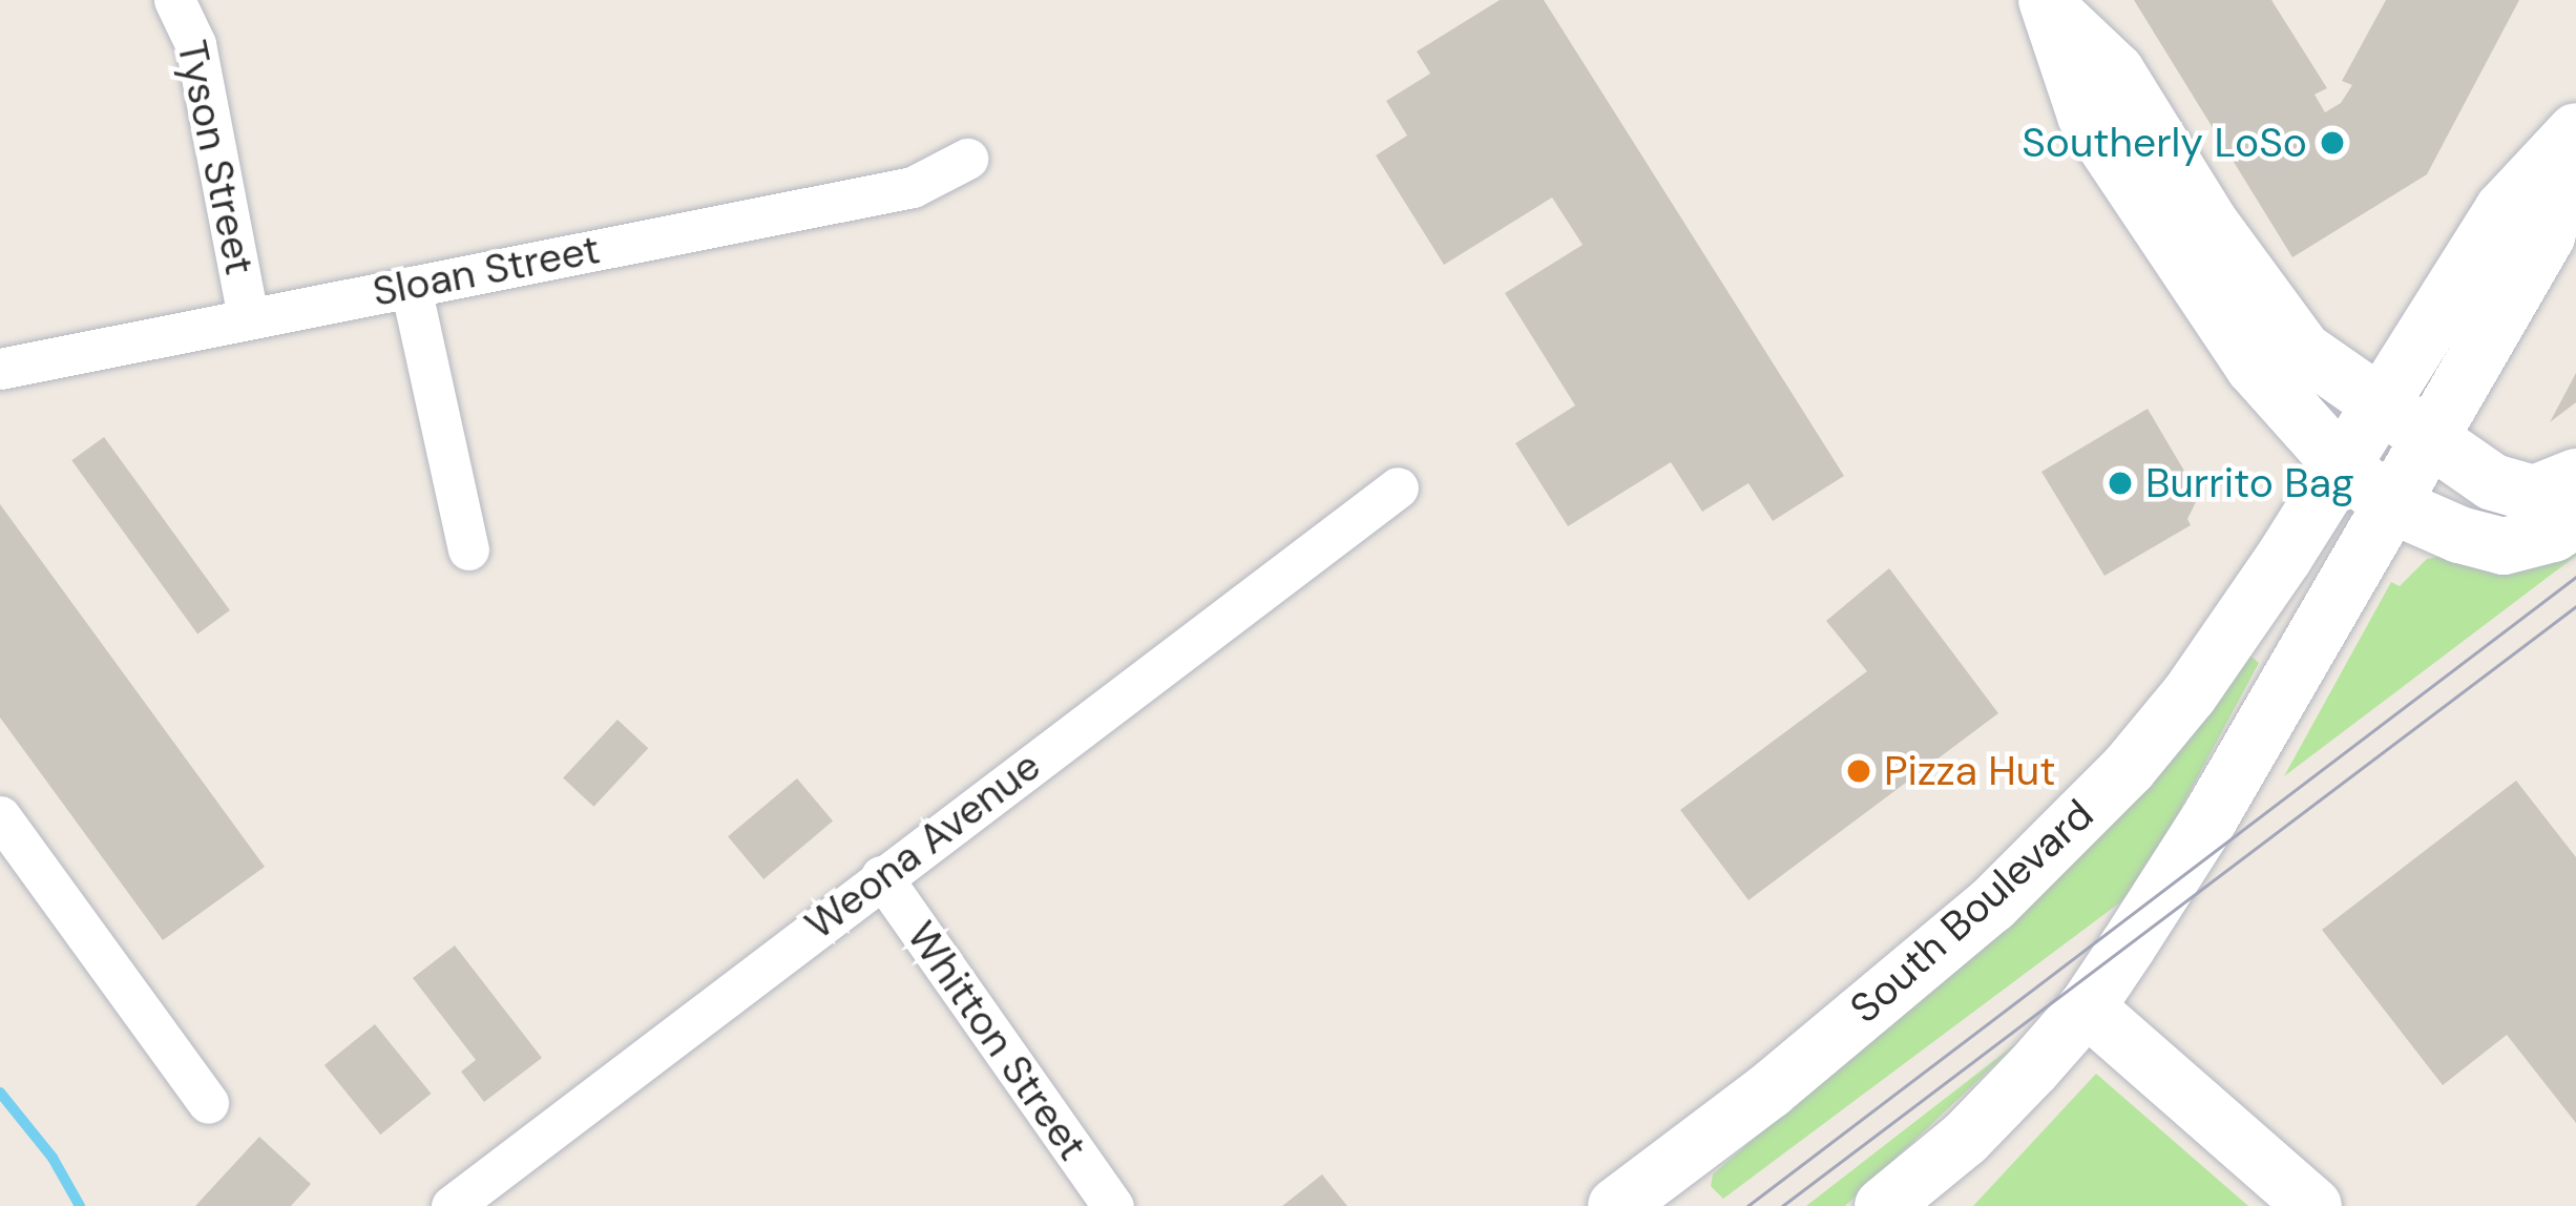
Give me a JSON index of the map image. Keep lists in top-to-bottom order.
{
  "streets": {
    "main road": ["South Boulevard"],
    "street": [
      "Tyson Street",
      "Sloan Street",
      "Weona Avenue",
      "Whitton Street"
    ]
  },
  "crossings": [
    ["Tyson Street", "Sloan Street"],
    ["Weona Avenue", "Whitton Street"]
  ],
  "places": ["Southerly LoSo", "Burrito Bag", "Pizza Hut"]
}
